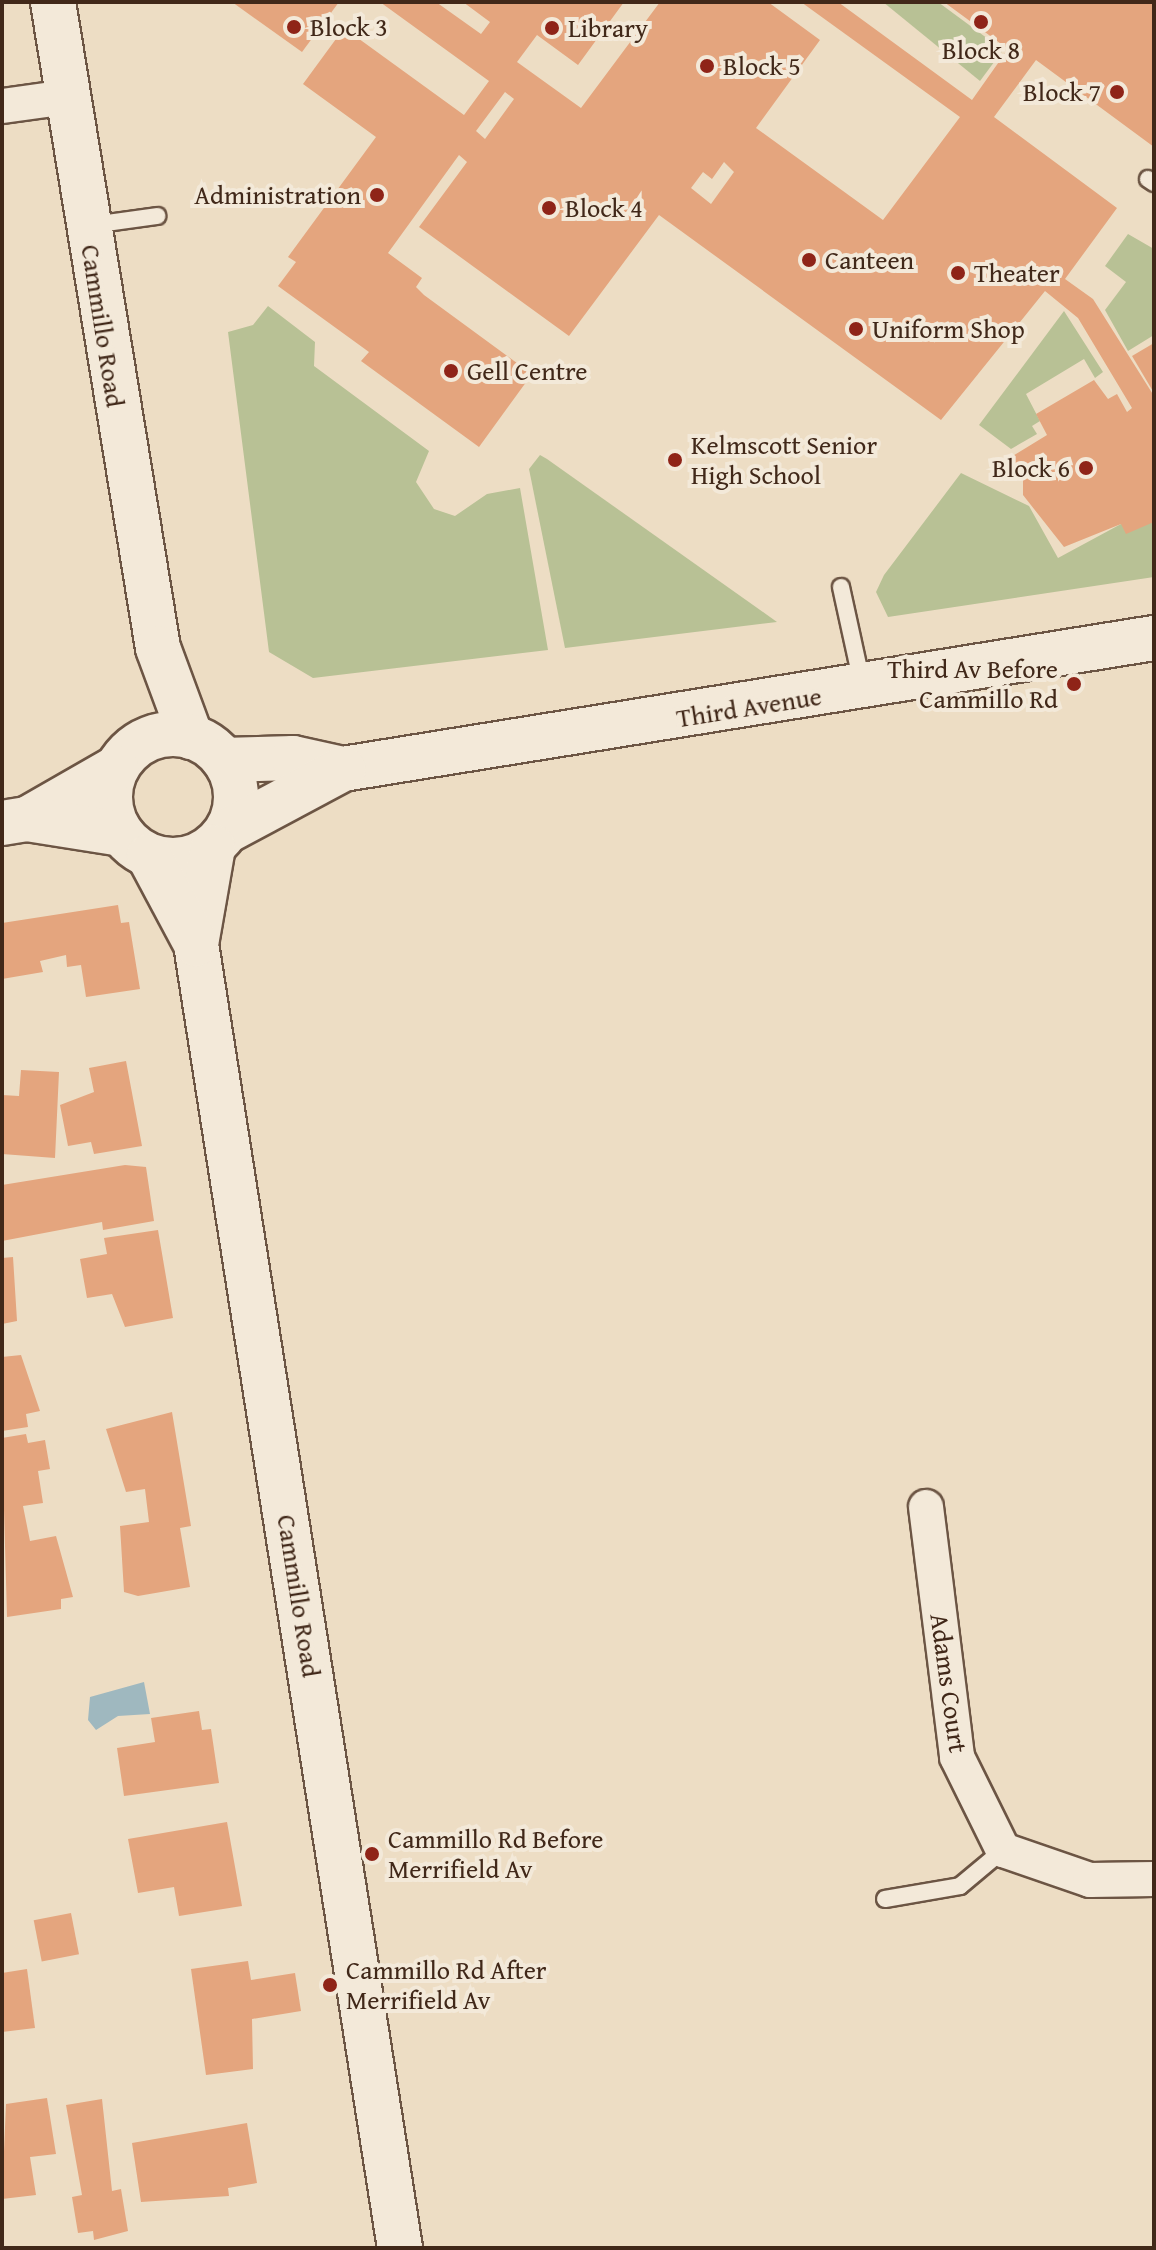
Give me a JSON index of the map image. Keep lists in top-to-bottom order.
{
  "streets": {
    "main road": ["Cammillo Road", "Third Avenue"],
    "street": ["Adams Court"]
  },
  "crossings": [
    ["Cammillo Road", "Third Avenue"]
  ],
  "places": [
    "Block 8",
    "Block 3",
    "Library",
    "Block 5",
    "Block 7",
    "Administration",
    "Block 4",
    "Canteen",
    "Theater",
    "Uniform Shop",
    "Gell Centre",
    "Kelmscott Senior High School",
    "Block 6",
    "Third Av Before Cammillo Rd",
    "Cammillo Rd Before Merrifield Av",
    "Cammillo Rd After Merrifield Av"
  ]
}
